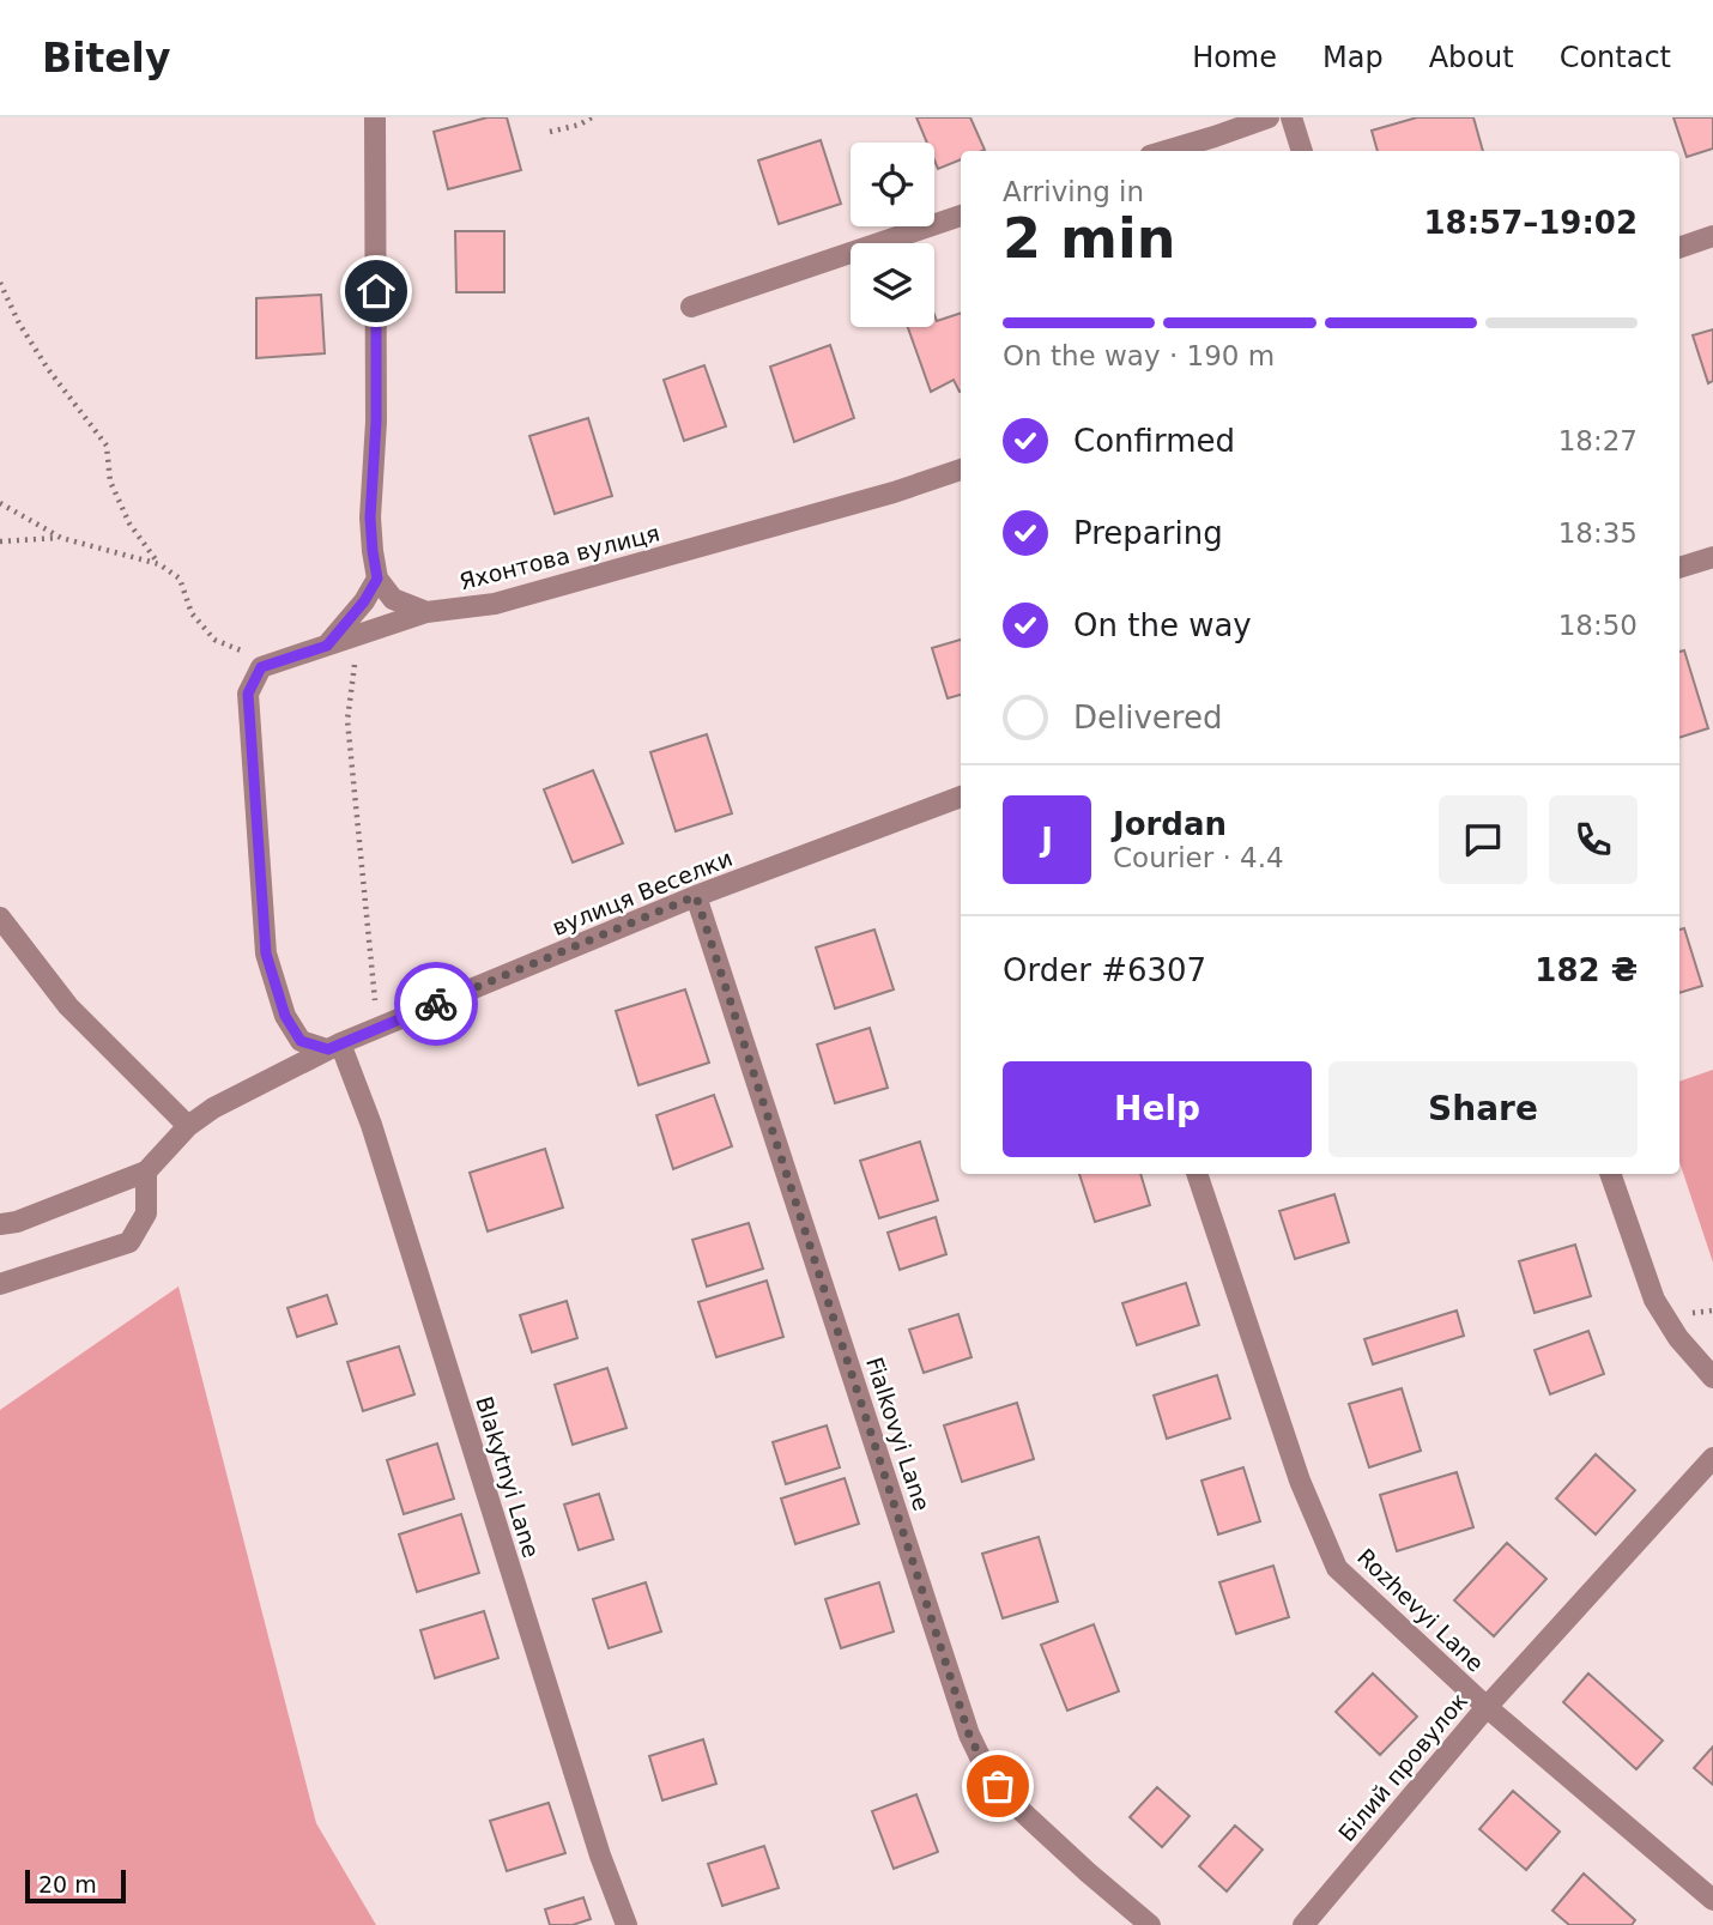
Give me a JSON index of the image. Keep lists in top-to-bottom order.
{
  "streets": {
    "street": [
      "Яхонтова вулиця",
      "вулиця Веселки",
      "Fialkovyi Lane",
      "Blakytnyi Lane",
      "Rozhevyi Lane",
      "Білий провулок"
    ]
  },
  "crossings": [
    ["вулиця Веселки", "Fialkovyi Lane"],
    ["вулиця Веселки", "Blakytnyi Lane"],
    ["Rozhevyi Lane", "Білий провулок"]
  ],
  "scale_bar": "20 m",
  "page": {
    "header": "Bitely",
    "nav": [
      "Home",
      "Map",
      "About",
      "Contact"
    ],
    "heading": ["2 min", "Arriving in", "18:57–19:02"],
    "panel": [
      "Jordan",
      "Courier · 4.4",
      "Order #6307",
      "182 ₴"
    ],
    "bar": "On the way · 190 m",
    "list": [
      ["Confirmed", "18:27"],
      ["Preparing", "18:35"],
      ["On the way", "18:50"],
      "Delivered"
    ],
    "round": "J",
    "buttons": ["Help", "Share"],
    "scale": "20 m"
  }
}
